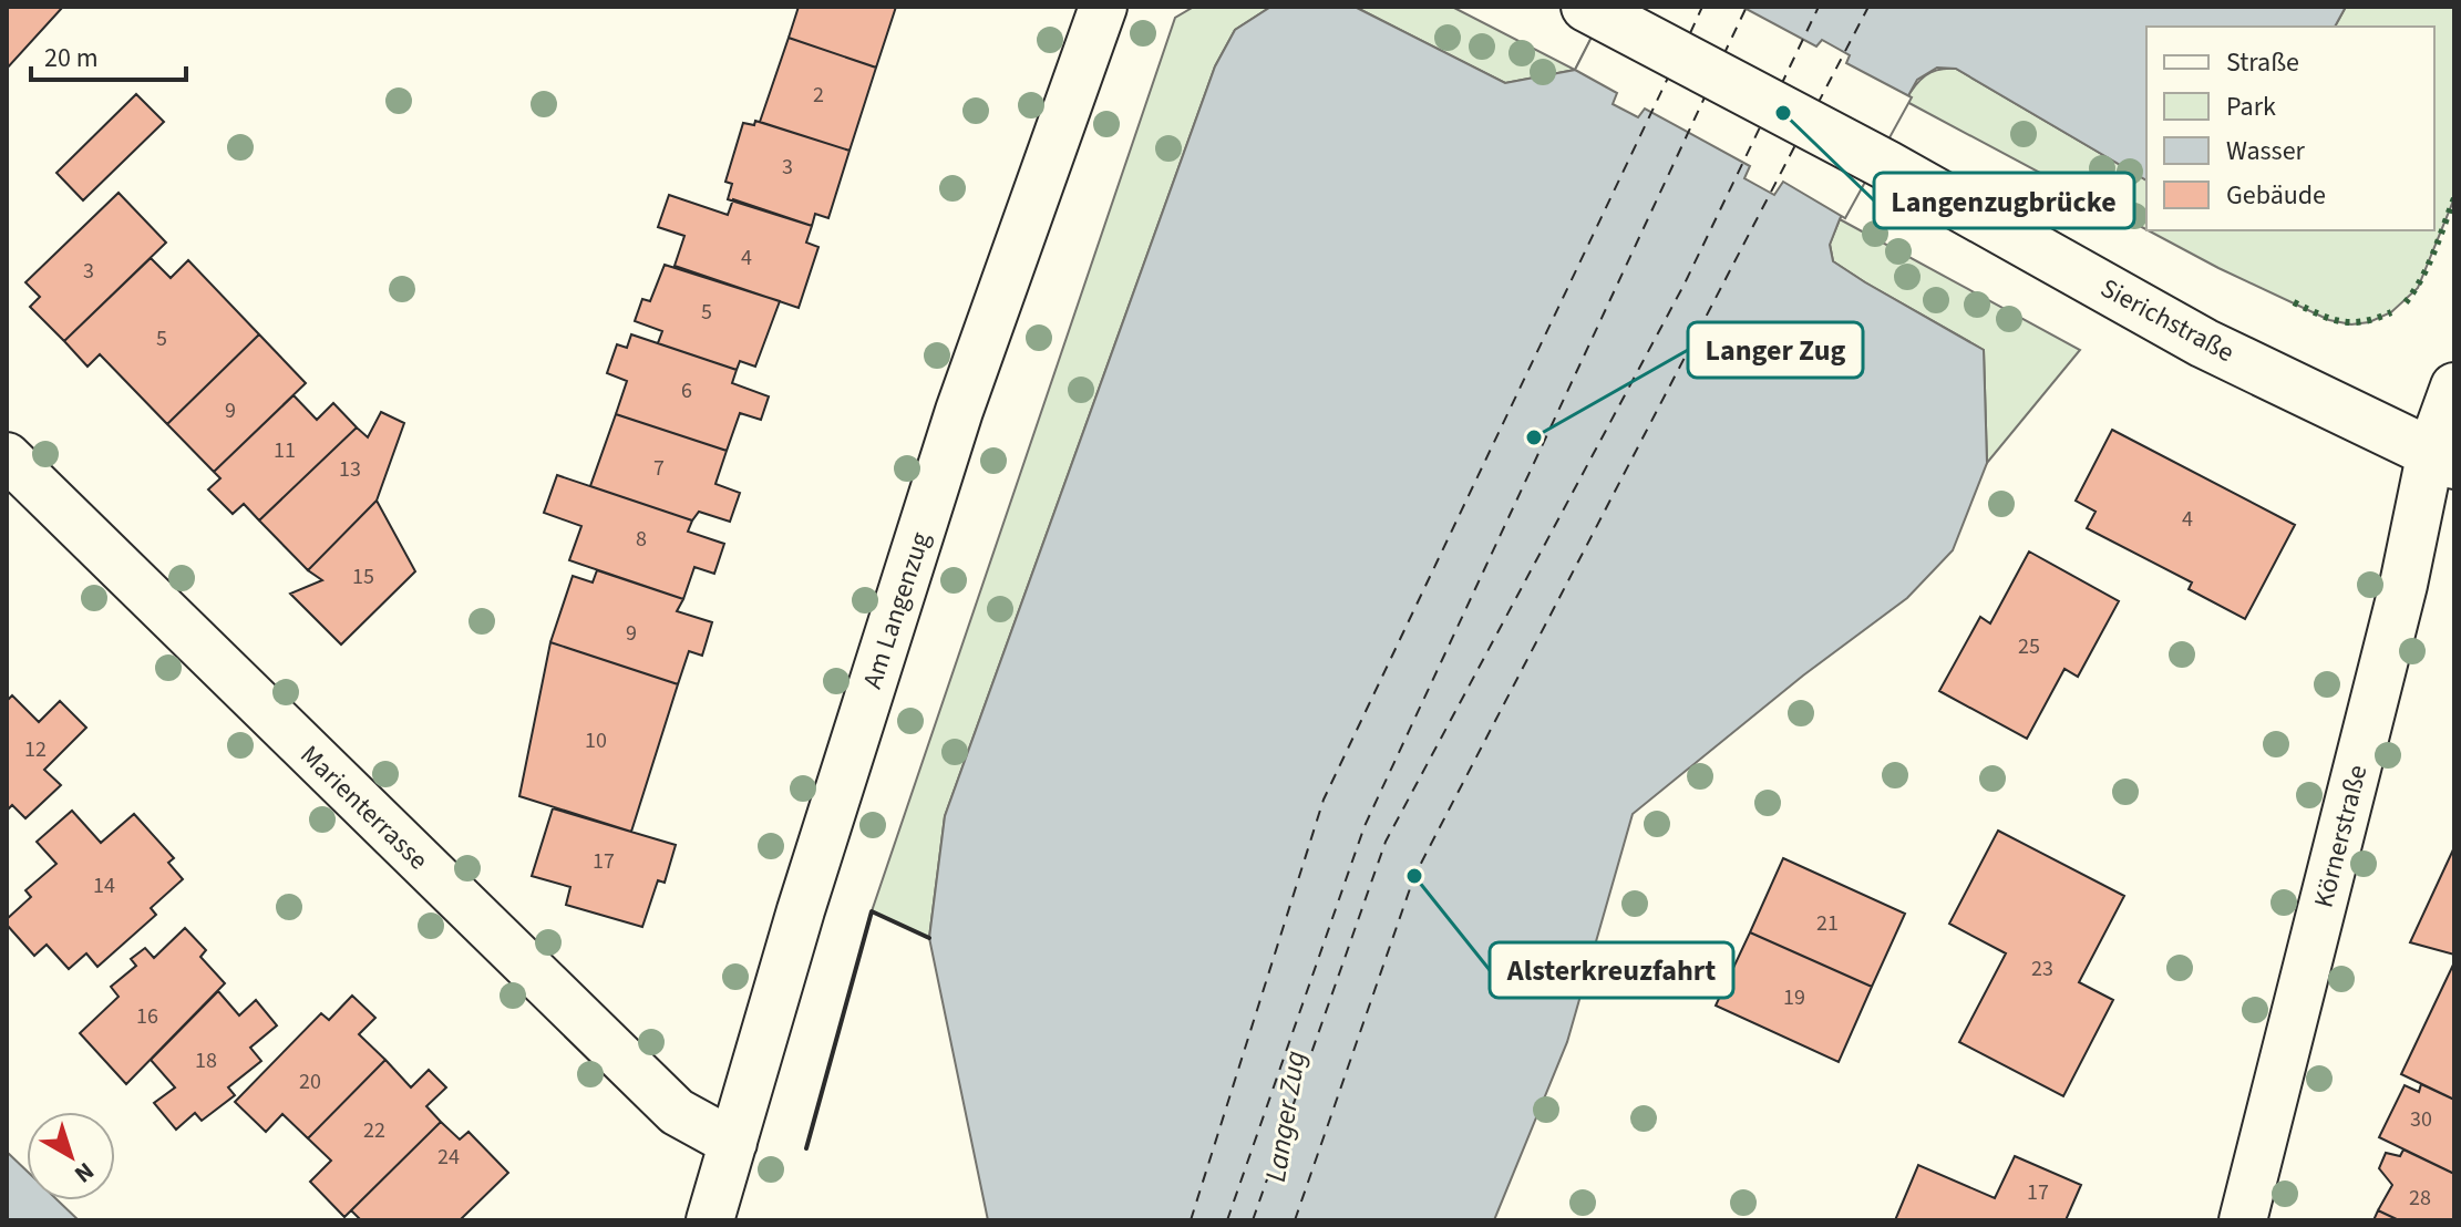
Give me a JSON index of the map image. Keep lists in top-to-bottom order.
{
  "streets": {
    "main road": ["Sierichstraße"],
    "street": ["Am Langenzug", "Marienterrasse", "Körnerstraße"]
  },
  "crossings": [
    ["Sierichstraße", "Körnerstraße"],
    ["Am Langenzug", "Marienterrasse"]
  ],
  "water": ["Langer Zug"],
  "places": ["Langenzugbrücke", "Langer Zug", "Alsterkreuzfahrt"],
  "house_numbers": [
    "2",
    "3",
    "4",
    "3",
    "5",
    "5",
    "6",
    "9",
    "11",
    "7",
    "13",
    "4",
    "8",
    "15",
    "9",
    "25",
    "10",
    "12",
    "17",
    "14",
    "21",
    "23",
    "19",
    "16",
    "18",
    "20",
    "30",
    "22",
    "24",
    "17",
    "28"
  ],
  "legend": [
    "Straße",
    "Park",
    "Wasser",
    "Gebäude"
  ],
  "scale_bar": "20 m",
  "north": "bottom right"
}
